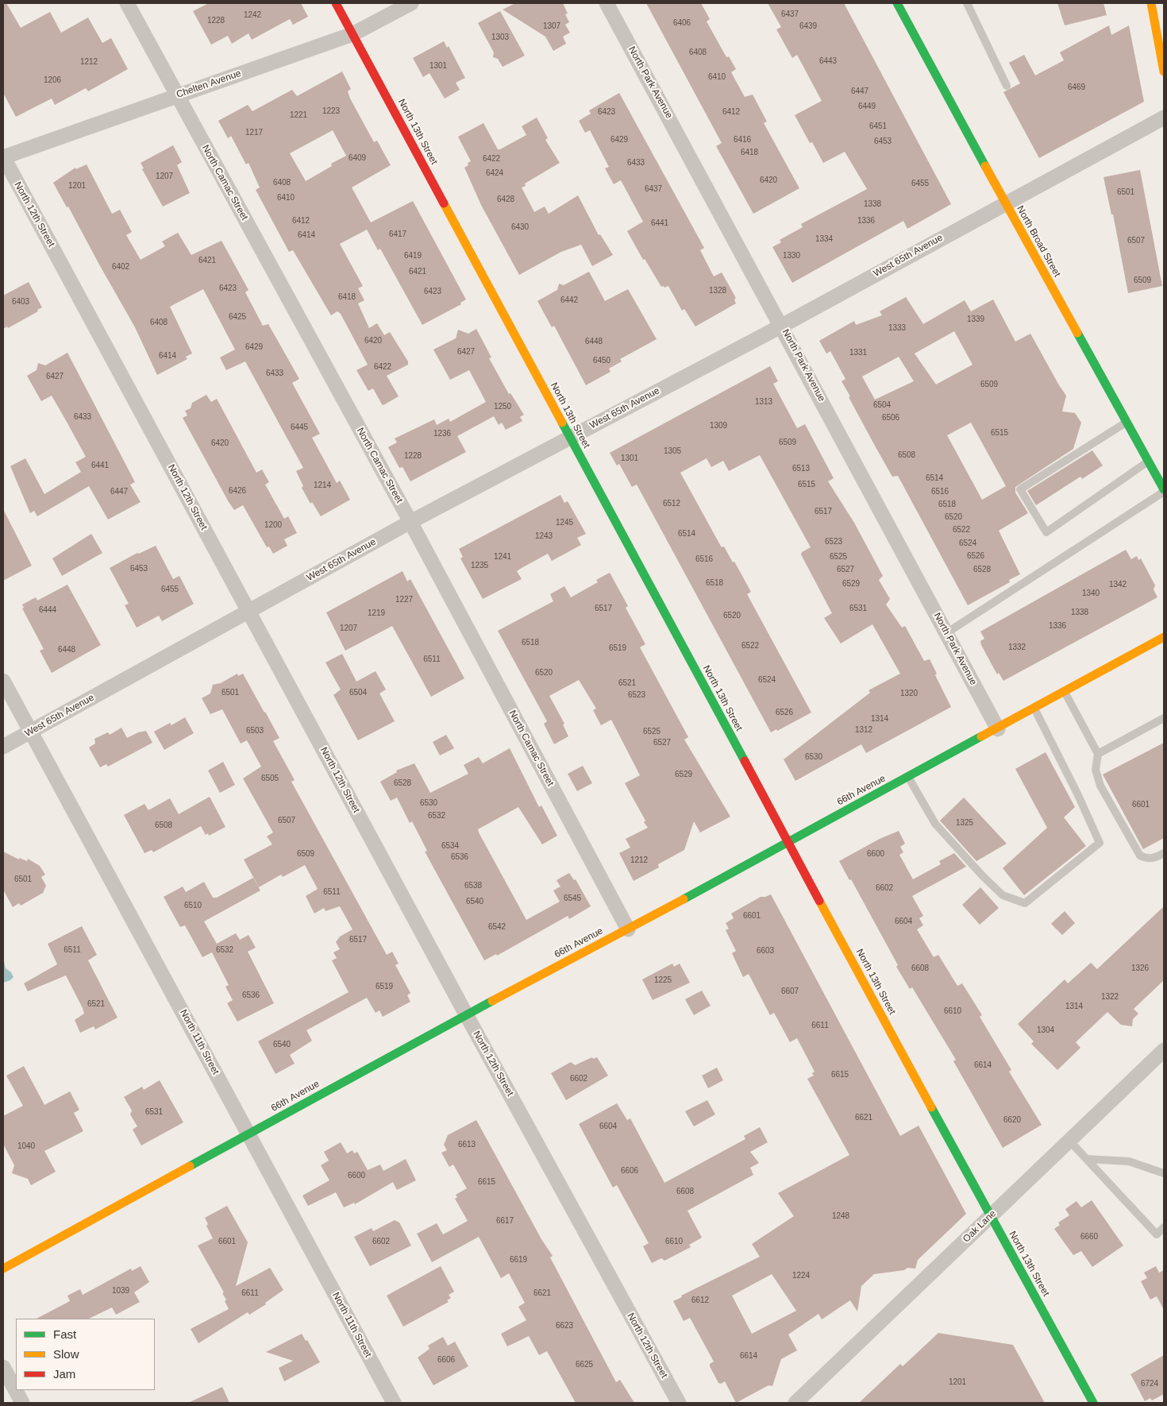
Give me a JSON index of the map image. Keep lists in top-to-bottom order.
{
  "streets": {
    "street": [
      "North Park Avenue",
      "Chelten Avenue",
      "North 13th Street",
      "North Camac Street",
      "North 12th Street",
      "North Broad Street",
      "West 65th Avenue",
      "66th Avenue",
      "North 11th Street",
      "Oak Lane"
    ]
  },
  "crossings": [
    ["North Park Avenue", "West 65th Avenue"],
    ["North Park Avenue", "66th Avenue"],
    ["Chelten Avenue", "North 13th Street"],
    ["Chelten Avenue", "North Camac Street"],
    ["Chelten Avenue", "North 12th Street"],
    ["North 13th Street", "West 65th Avenue"],
    ["North 13th Street", "66th Avenue"],
    ["North 13th Street", "Oak Lane"],
    ["North Camac Street", "West 65th Avenue"],
    ["North Camac Street", "66th Avenue"],
    ["North 12th Street", "West 65th Avenue"],
    ["North 12th Street", "66th Avenue"],
    ["North Broad Street", "West 65th Avenue"],
    ["West 65th Avenue", "North 11th Street"],
    ["66th Avenue", "North 11th Street"]
  ],
  "house_numbers": [
    "6437",
    "1242",
    "1228",
    "6406",
    "1307",
    "6439",
    "1303",
    "6408",
    "6443",
    "1212",
    "1301",
    "6410",
    "1206",
    "6469",
    "6447",
    "6449",
    "1223",
    "6423",
    "6412",
    "1221",
    "6451",
    "1217",
    "6429",
    "6416",
    "6453",
    "6418",
    "6409",
    "6422",
    "6433",
    "6424",
    "1207",
    "6420",
    "6408",
    "6455",
    "1201",
    "6437",
    "6501",
    "6410",
    "6428",
    "1338",
    "6412",
    "1336",
    "6441",
    "6430",
    "6417",
    "6414",
    "1334",
    "6507",
    "6419",
    "1330",
    "6421",
    "6402",
    "6421",
    "6509",
    "6423",
    "1328",
    "6423",
    "6418",
    "6442",
    "6403",
    "6425",
    "1339",
    "6408",
    "1333",
    "6420",
    "6448",
    "6429",
    "6427",
    "1331",
    "6414",
    "6450",
    "6422",
    "6433",
    "6427",
    "6509",
    "1313",
    "6504",
    "1250",
    "6433",
    "6506",
    "1309",
    "6445",
    "6515",
    "1236",
    "6509",
    "6420",
    "1305",
    "6508",
    "1228",
    "1301",
    "6441",
    "6513",
    "6514",
    "6515",
    "1214",
    "6426",
    "6447",
    "6516",
    "6512",
    "6518",
    "6517",
    "6520",
    "1245",
    "1200",
    "6522",
    "6514",
    "1243",
    "6523",
    "6524",
    "6526",
    "1241",
    "6525",
    "6516",
    "1235",
    "6453",
    "6527",
    "6528",
    "6518",
    "6529",
    "1342",
    "6455",
    "1340",
    "1227",
    "6517",
    "6531",
    "6444",
    "1338",
    "1219",
    "6520",
    "1336",
    "1207",
    "6518",
    "6522",
    "1332",
    "6519",
    "6448",
    "6511",
    "6520",
    "6524",
    "6521",
    "6501",
    "6504",
    "1320",
    "6523",
    "6526",
    "1314",
    "1312",
    "6503",
    "6525",
    "6527",
    "6530",
    "6529",
    "6505",
    "6528",
    "6530",
    "6601",
    "6532",
    "6507",
    "1325",
    "6508",
    "6534",
    "6509",
    "6600",
    "6536",
    "1212",
    "6501",
    "6538",
    "6602",
    "6511",
    "6545",
    "6540",
    "6510",
    "6601",
    "6604",
    "6542",
    "6517",
    "6511",
    "6532",
    "6603",
    "6608",
    "1326",
    "1225",
    "6519",
    "6607",
    "6536",
    "1322",
    "6521",
    "1314",
    "6610",
    "6611",
    "1304",
    "6540",
    "6614",
    "6615",
    "6602",
    "6531",
    "6621",
    "6620",
    "6604",
    "6613",
    "1040",
    "6606",
    "6600",
    "6615",
    "6608",
    "1248",
    "6617",
    "6660",
    "6601",
    "6602",
    "6610",
    "6619",
    "1224",
    "1039",
    "6611",
    "6621",
    "6612",
    "6623",
    "6614",
    "6606",
    "6625",
    "1201",
    "6724"
  ],
  "legend": ["Fast", "Slow", "Jam"]
}
